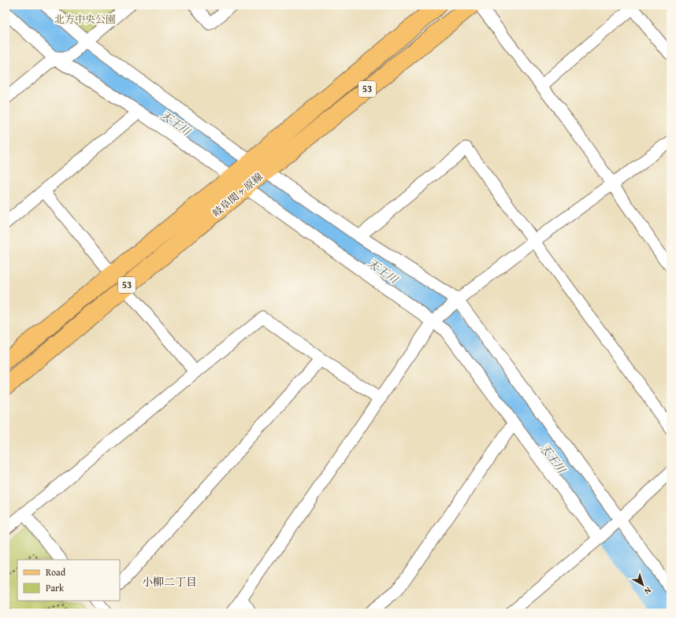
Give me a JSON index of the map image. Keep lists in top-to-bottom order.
{
  "streets": {
    "main road": ["53", "岐阜関ヶ原線"]
  },
  "districts": ["小柳二丁目"],
  "water": ["天王川"],
  "parks": ["北方中央公園"],
  "legend": ["Road", "Park"],
  "north": "bottom right"
}
